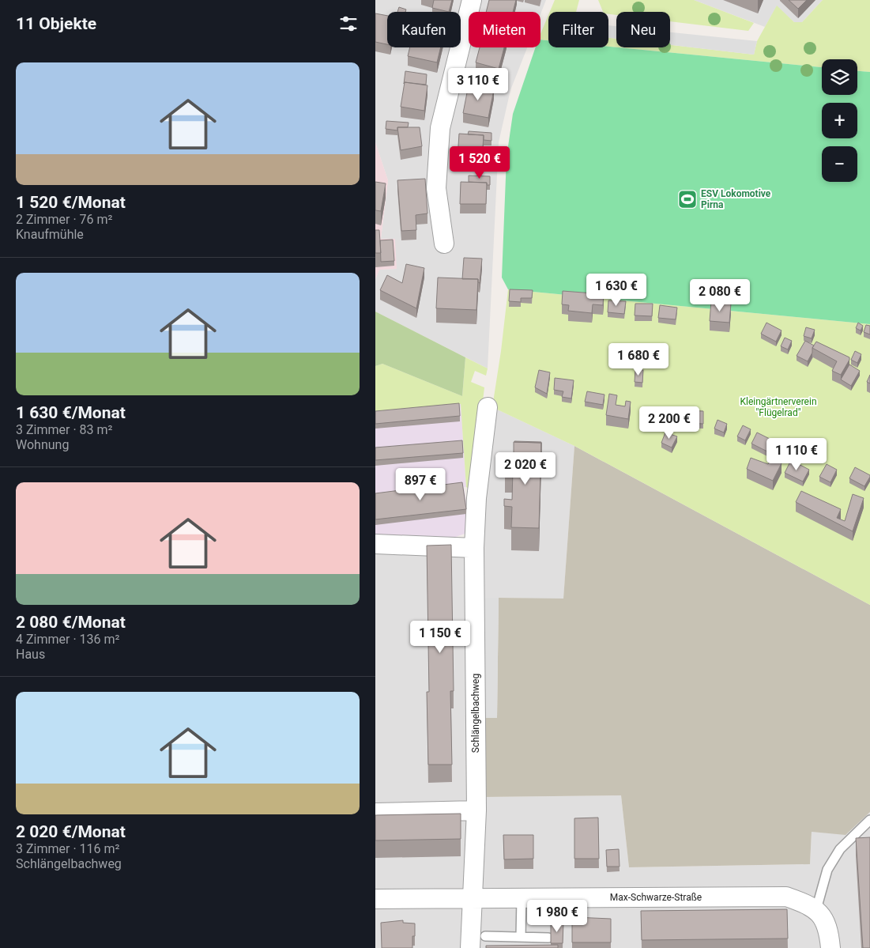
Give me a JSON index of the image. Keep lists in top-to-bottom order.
{
  "streets": {
    "street": ["Schlängelbachweg", "Max-Schwarze-Straße"]
  },
  "crossings": [
    ["Schlängelbachweg", "Max-Schwarze-Straße"]
  ],
  "parks": ["Kleingärtnerverein \"Flügelrad\""],
  "places": {
    "sports": ["ESV Lokomotive Pirna"]
  },
  "page": {
    "heading": "11 Objekte",
    "chip": [
      "Kaufen",
      "Mieten",
      "Filter",
      "Neu"
    ],
    "list": [
      {
        "name": "1 520 €/Monat",
        "note": "2 Zimmer · 76 m² · Knaufmühle"
      },
      {
        "name": "1 630 €/Monat",
        "note": "3 Zimmer · 83 m² · Wohnung"
      },
      {
        "name": "2 080 €/Monat",
        "note": "4 Zimmer · 136 m² · Haus"
      },
      {
        "name": "2 020 €/Monat",
        "note": "3 Zimmer · 116 m² · Schlängelbachweg"
      }
    ],
    "map_buttons": ["+", "−"],
    "price": [
      "3 110 €",
      "1 520 €",
      "1 630 €",
      "2 080 €",
      "1 680 €",
      "2 200 €",
      "1 110 €",
      "2 020 €",
      "897 €",
      "1 150 €",
      "1 980 €"
    ]
  }
}
